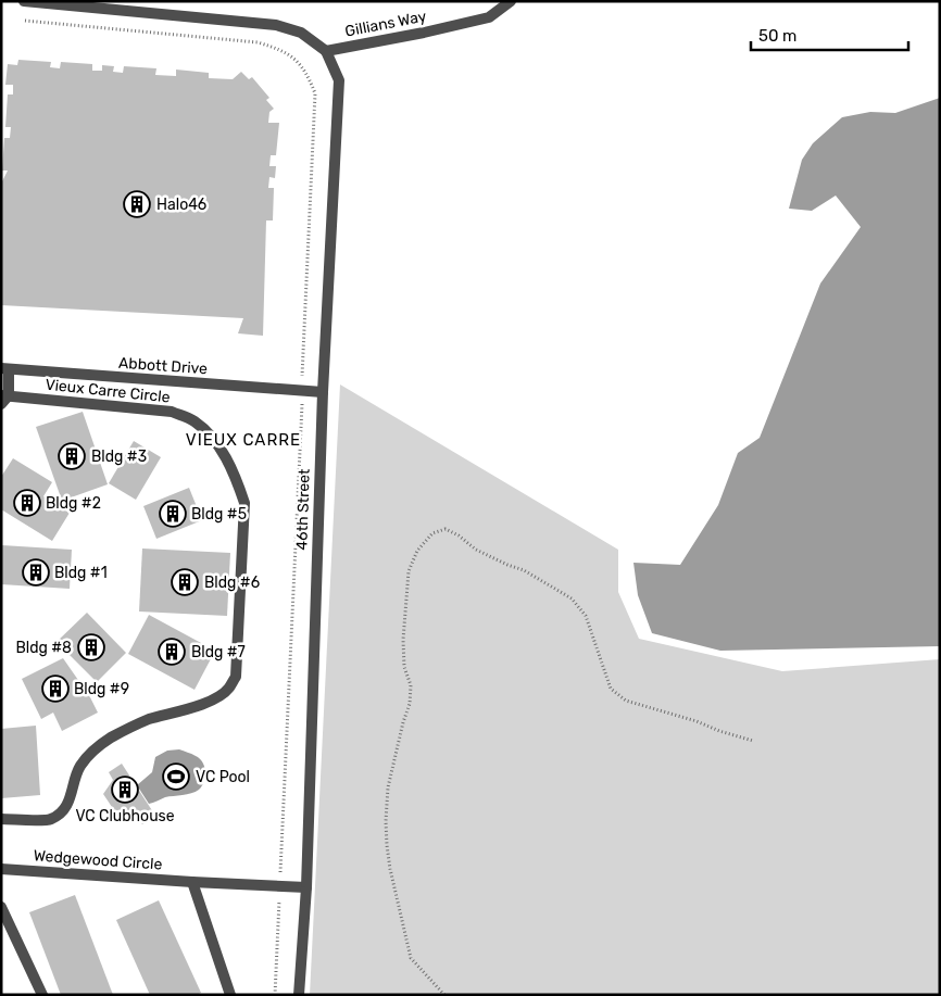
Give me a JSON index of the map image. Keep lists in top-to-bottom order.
{
  "streets": {
    "street": [
      "Gillians Way",
      "Abbott Drive",
      "Vieux Carre Circle",
      "46th Street",
      "Wedgewood Circle"
    ]
  },
  "crossings": [
    ["Gillians Way", "46th Street"],
    ["Abbott Drive", "46th Street"],
    ["46th Street", "Wedgewood Circle"]
  ],
  "districts": ["VIEUX CARRE"],
  "places": {
    "building": [
      "Halo46",
      "Bldg #3",
      "Bldg #2",
      "Bldg #5",
      "Bldg #1",
      "Bldg #6",
      "Bldg #8",
      "Bldg #7",
      "Bldg #9",
      "VC Clubhouse"
    ],
    "sports": ["VC Pool"]
  },
  "scale_bar": "50 m"
}
